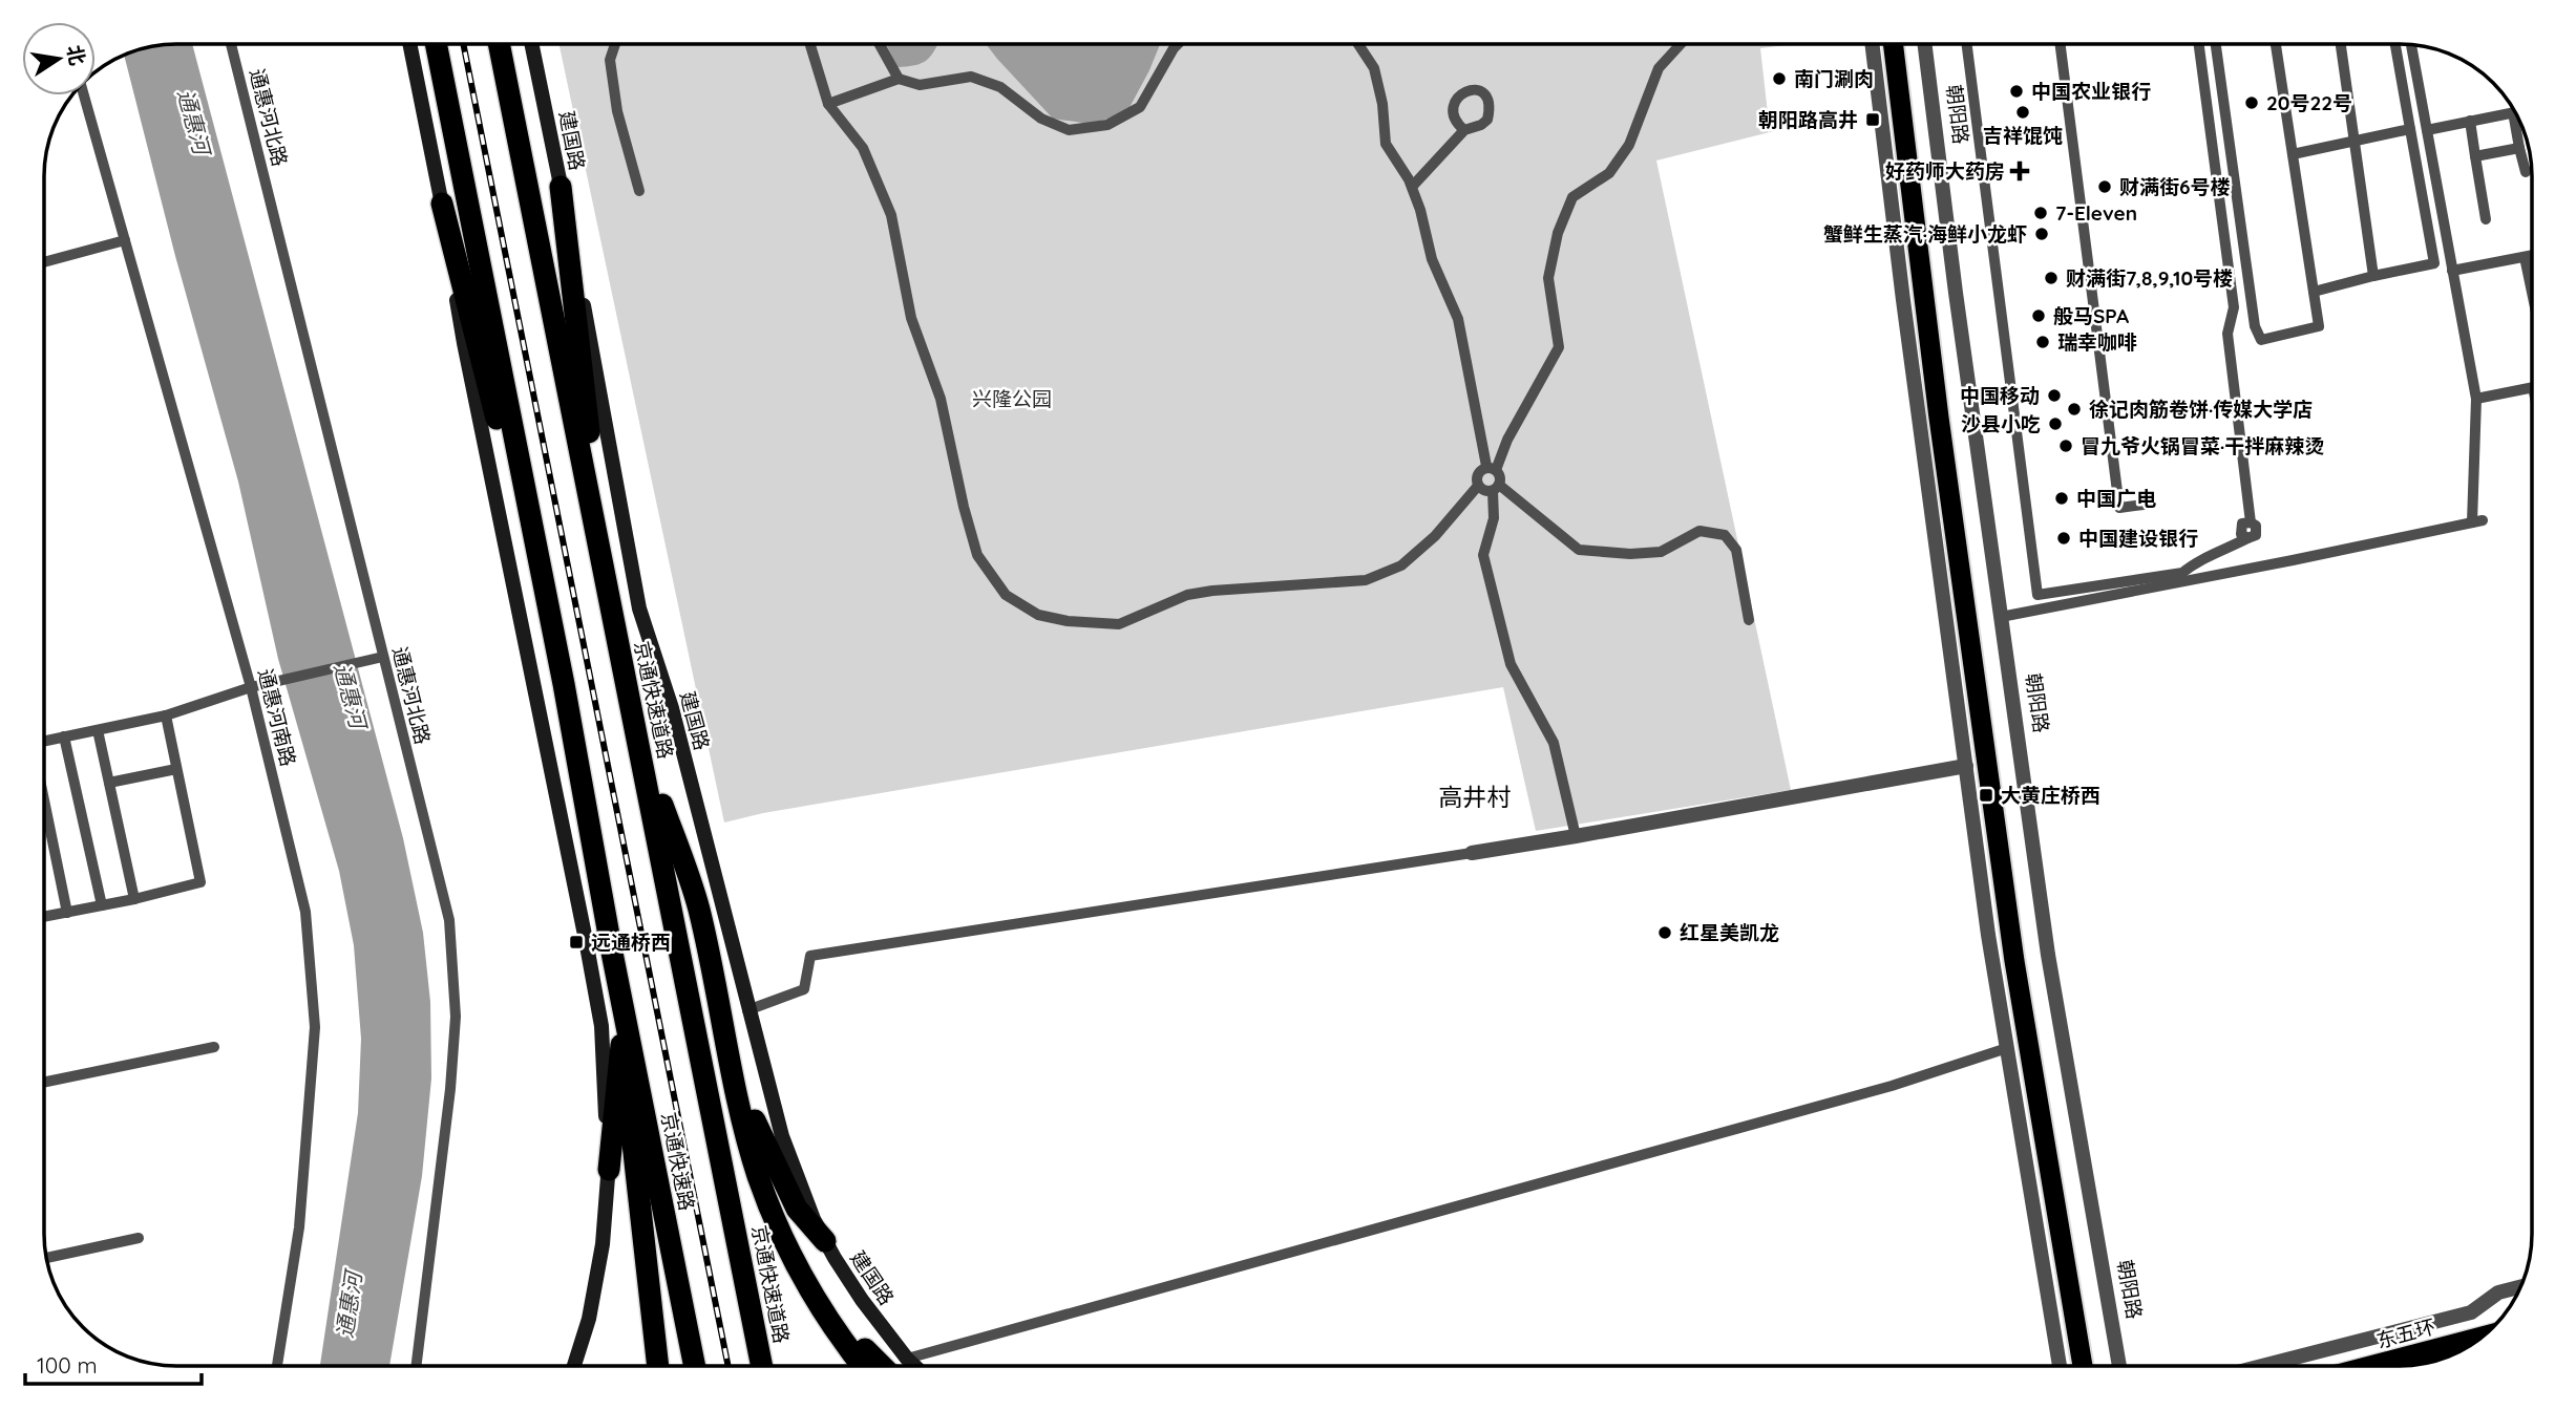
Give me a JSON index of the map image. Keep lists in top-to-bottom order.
{
  "streets": {
    "highway": [
      "朝阳路",
      "京通快速道路",
      "京通快速路",
      "东五环"
    ],
    "main road": ["建国路"],
    "street": ["通惠河北路", "通惠河南路"]
  },
  "districts": ["高井村"],
  "water": ["通惠河"],
  "parks": ["兴隆公园"],
  "places": {
    "other": [
      "南门涮肉",
      "中国农业银行",
      "20号22号",
      "吉祥馄饨",
      "财满街6号楼",
      "7-Eleven",
      "蟹鲜生蒸汽·海鲜小龙虾",
      "财满街7,8,9,10号楼",
      "般马SPA",
      "瑞幸咖啡",
      "中国移动",
      "徐记肉筋卷饼·传媒大学店",
      "沙县小吃",
      "冒九爷火锅冒菜·干拌麻辣烫",
      "中国广电",
      "中国建设银行",
      "红星美凯龙"
    ],
    "transit": ["朝阳路高井", "大黄庄桥西", "远通桥西"],
    "health": ["好药师大药房"]
  },
  "scale_bar": "100 m",
  "north": "right"
}
